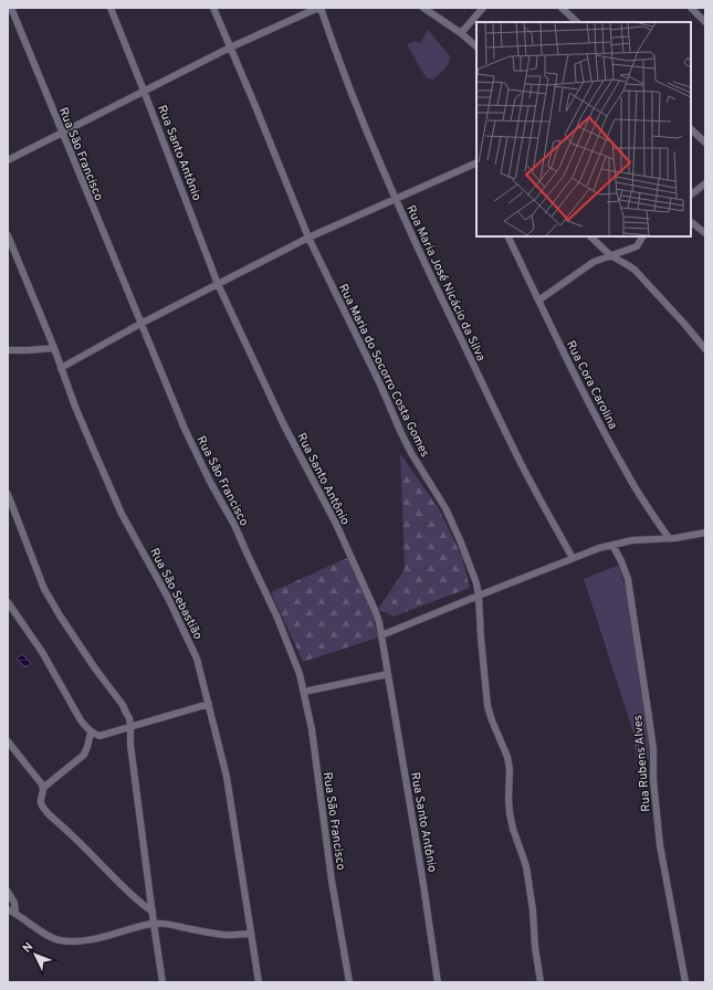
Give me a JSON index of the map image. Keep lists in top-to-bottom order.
{
  "streets": {
    "street": [
      "Rua Santo Antônio",
      "Rua São Francisco",
      "Rua Maria José Nicácio da Silva",
      "Rua Maria do Socorro Costa Gomes",
      "Rua Cora Carolina",
      "Rua São Sebastião",
      "Rua Rubens Alves"
    ]
  },
  "north": "top left"
}
